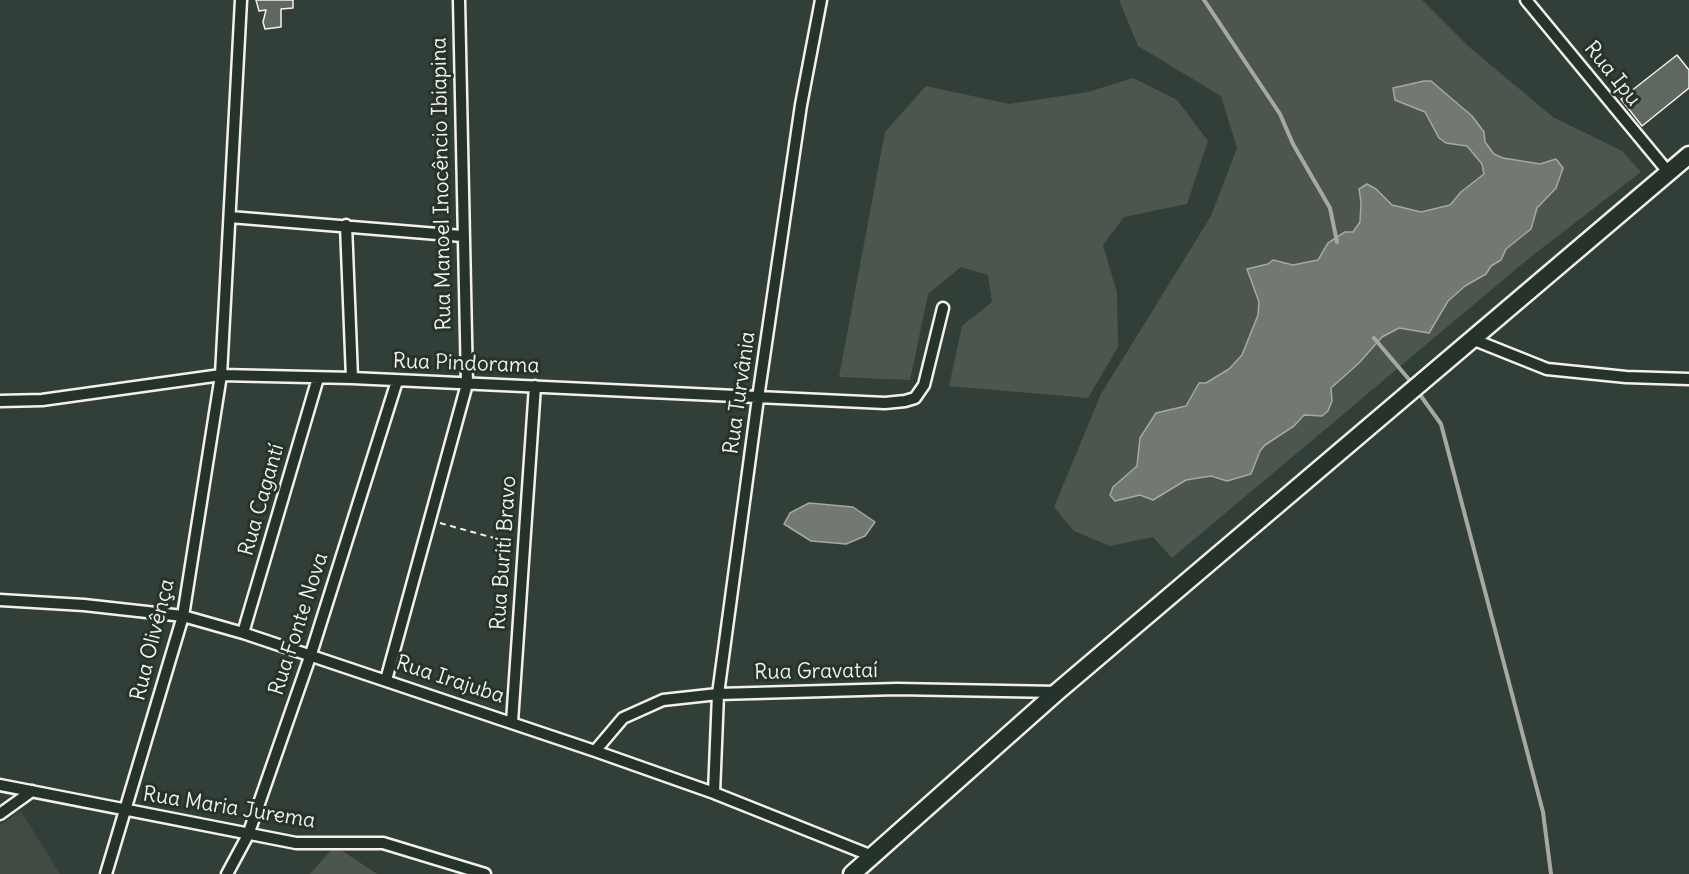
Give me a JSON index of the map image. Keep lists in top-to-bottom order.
{
  "streets": {
    "street": [
      "Rua Ipu",
      "Rua Manoel Inocêncio Ibiapina",
      "Rua Pindorama",
      "Rua Turvânia",
      "Rua Cagantí",
      "Rua Buriti Bravo",
      "Rua Fonte Nova",
      "Rua Olivênça",
      "Rua Gravataí",
      "Rua Irajuba",
      "Rua Maria Jurema"
    ]
  },
  "crossings": [
    ["Rua Manoel Inocêncio Ibiapina", "Rua Pindorama"],
    ["Rua Manoel Inocêncio Ibiapina", "Rua Irajuba"],
    ["Rua Pindorama", "Rua Turvânia"],
    ["Rua Pindorama", "Rua Cagantí"],
    ["Rua Pindorama", "Rua Buriti Bravo"],
    ["Rua Pindorama", "Rua Fonte Nova"],
    ["Rua Pindorama", "Rua Olivênça"],
    ["Rua Turvânia", "Rua Gravataí"],
    ["Rua Turvânia", "Rua Irajuba"],
    ["Rua Cagantí", "Rua Irajuba"],
    ["Rua Buriti Bravo", "Rua Irajuba"],
    ["Rua Fonte Nova", "Rua Irajuba"],
    ["Rua Fonte Nova", "Rua Maria Jurema"],
    ["Rua Olivênça", "Rua Irajuba"],
    ["Rua Olivênça", "Rua Maria Jurema"],
    ["Rua Gravataí", "Rua Irajuba"]
  ]
}
